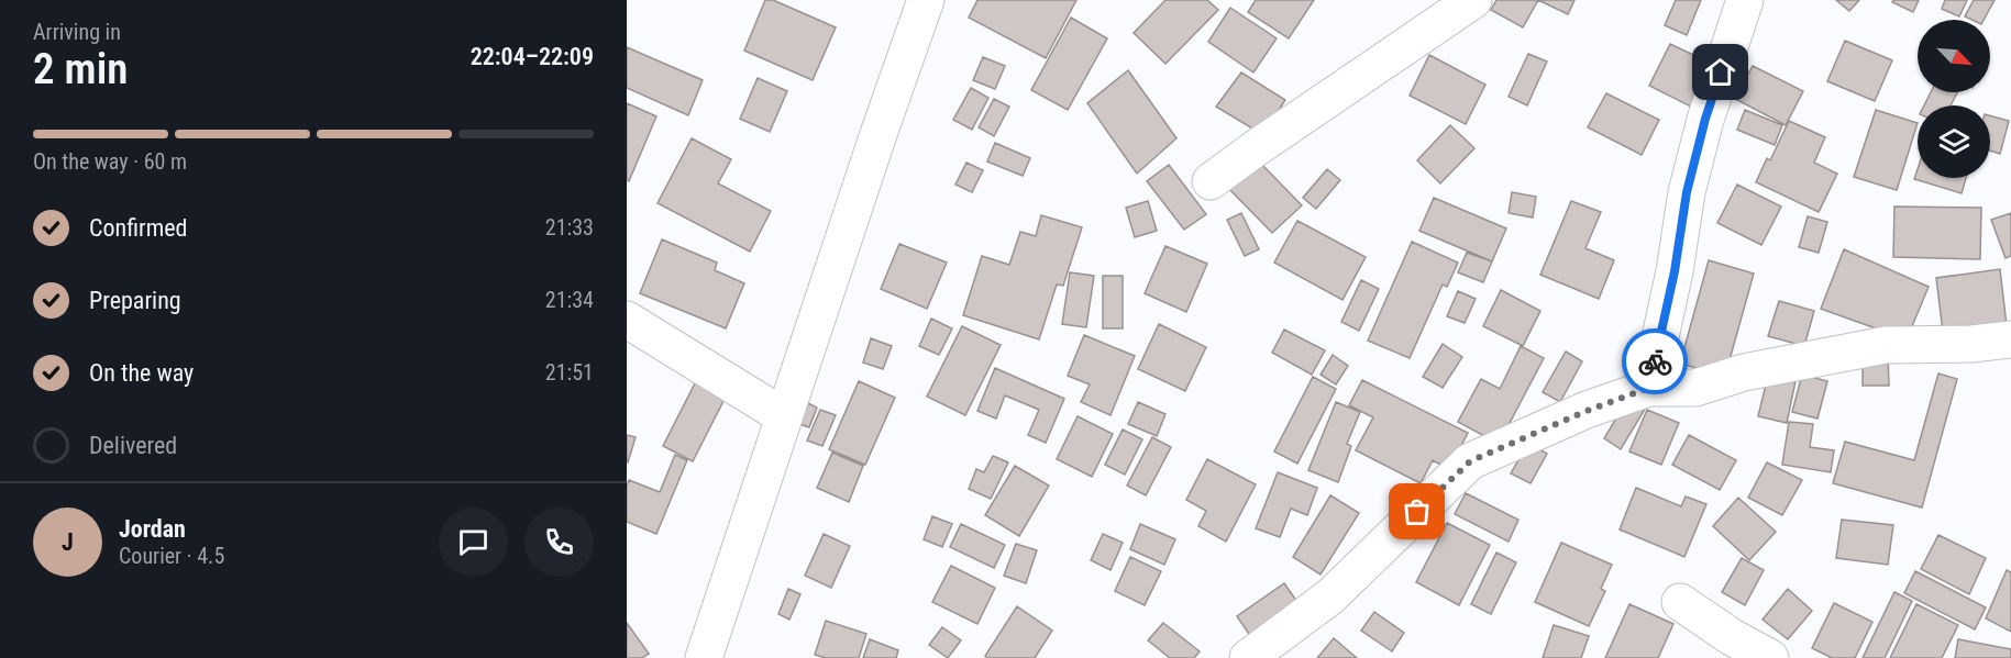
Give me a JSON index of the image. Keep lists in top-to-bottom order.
{
  "north": "bottom right",
  "page": {
    "heading": ["2 min", "Arriving in", "22:04–22:09"],
    "panel": ["Jordan", "Courier · 4.5"],
    "bar": "On the way · 60 m",
    "list": [
      ["Confirmed", "21:33"],
      ["Preparing", "21:34"],
      ["On the way", "21:51"],
      "Delivered"
    ],
    "round": "J"
  }
}
